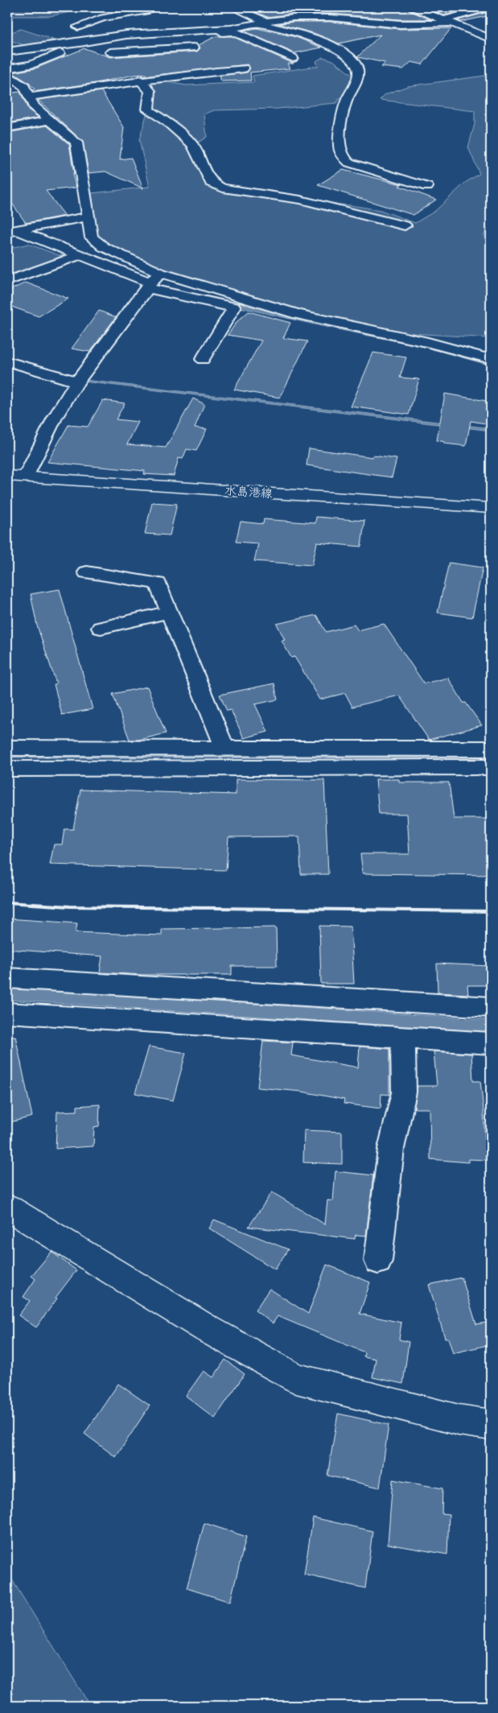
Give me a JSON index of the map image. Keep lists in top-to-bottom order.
{
  "streets": {
    "main road": ["水島港線"]
  }
}
